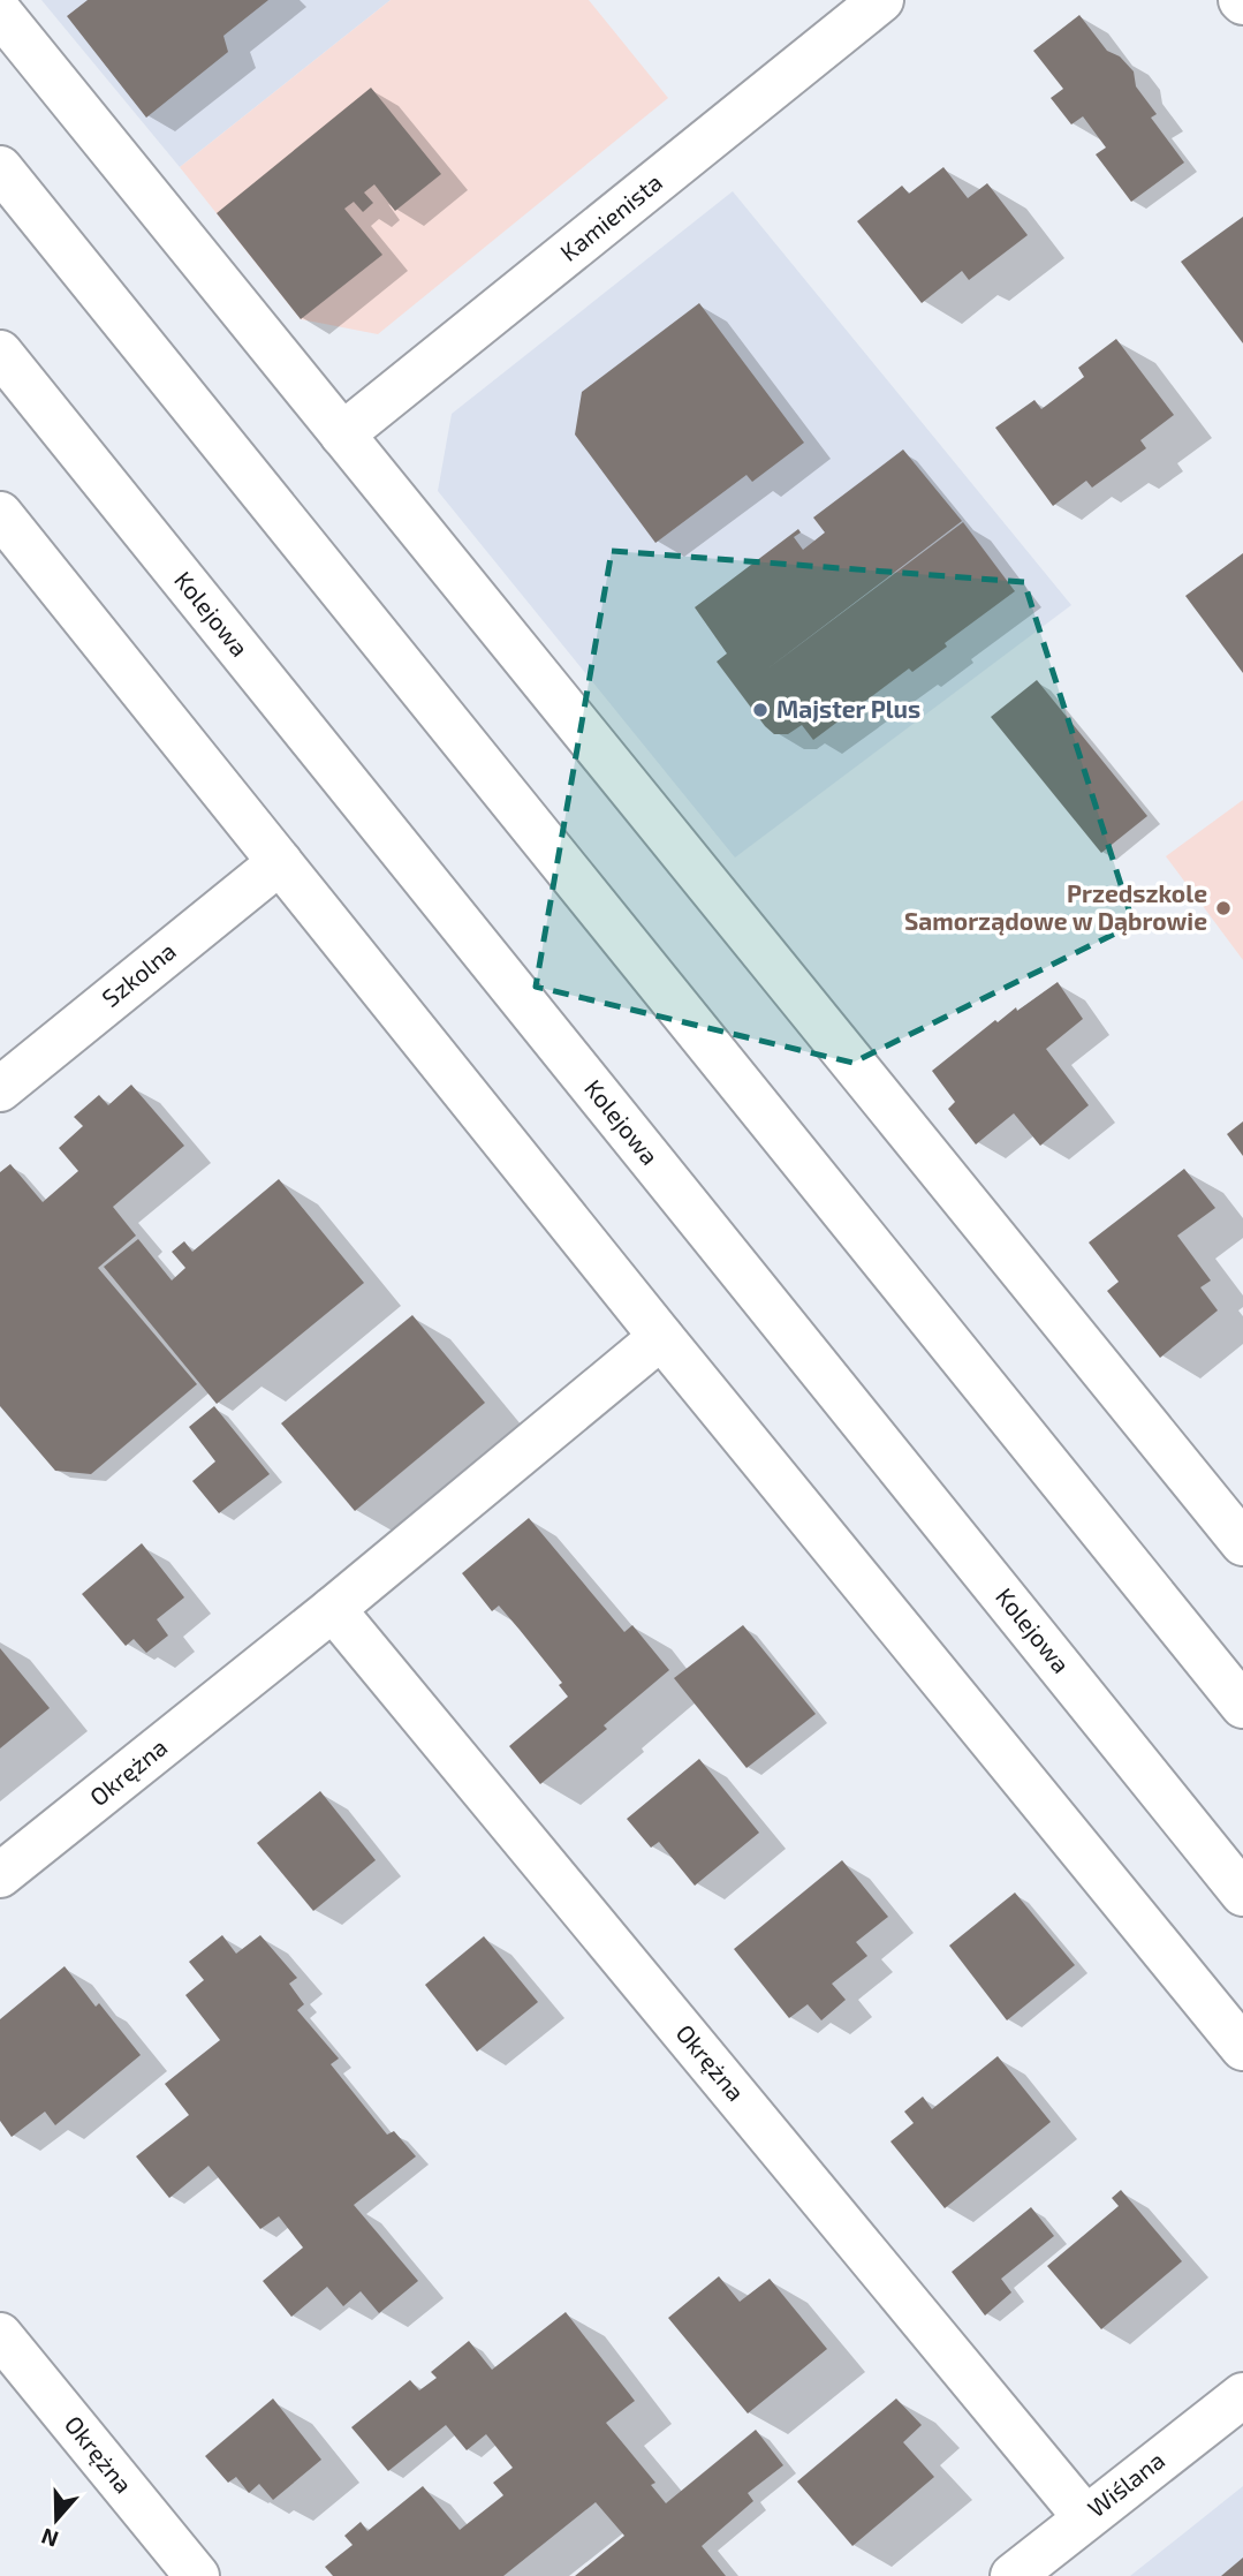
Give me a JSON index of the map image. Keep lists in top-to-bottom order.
{
  "streets": {
    "main road": [
      "Kamienista",
      "Kolejowa",
      "Szkolna",
      "Okrężna",
      "Wiślana"
    ]
  },
  "crossings": [
    ["Okrężna", "Wiślana"]
  ],
  "places": ["Majster Plus", "Przedszkole Samorządowe w Dąbrowie"],
  "north": "bottom"
}
